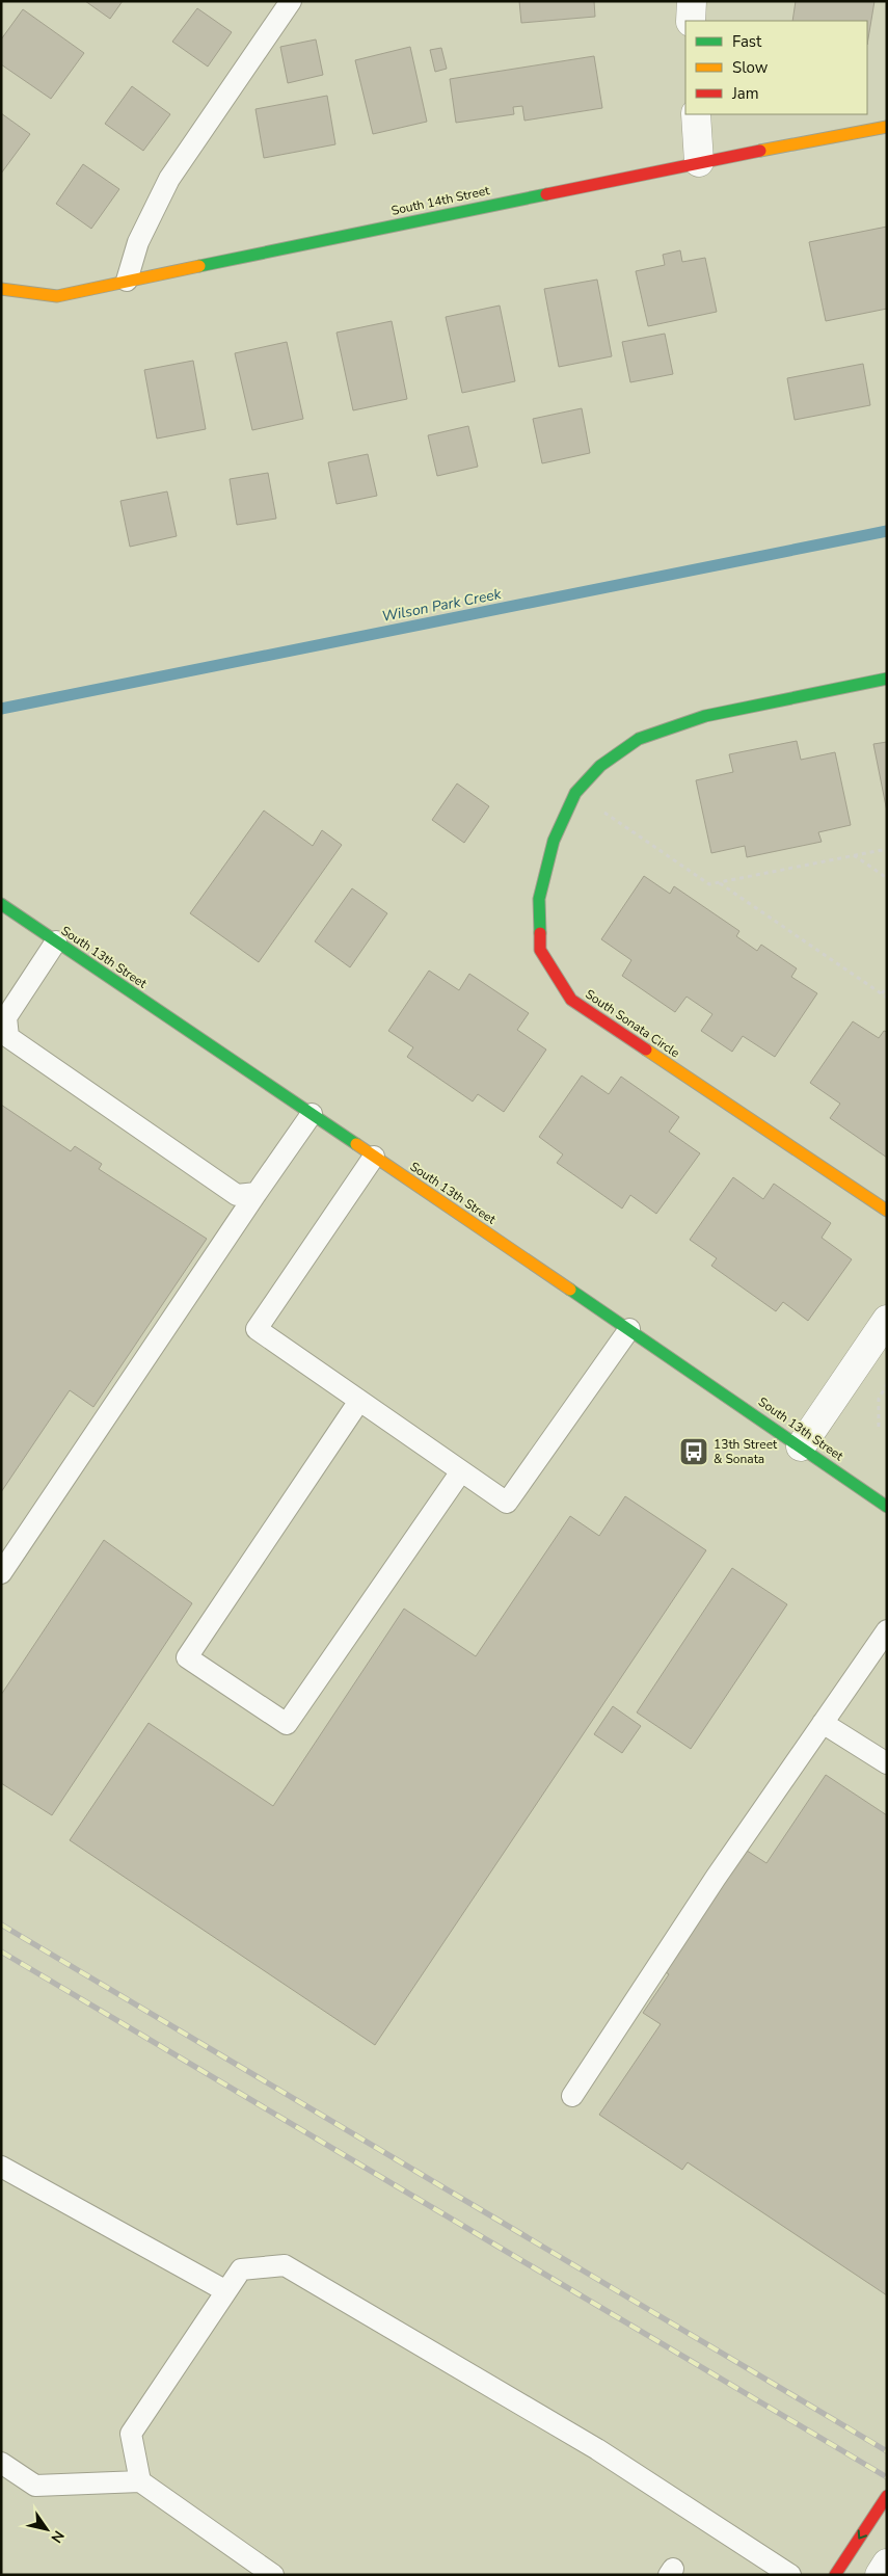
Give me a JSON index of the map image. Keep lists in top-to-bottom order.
{
  "streets": {
    "street": ["South 14th Street", "South 13th Street", "South Sonata Circle"]
  },
  "water": ["Wilson Park Creek"],
  "places": {
    "bus stop": ["13th Street & Sonata"]
  },
  "legend": ["Fast", "Slow", "Jam"],
  "north": "bottom right"
}
